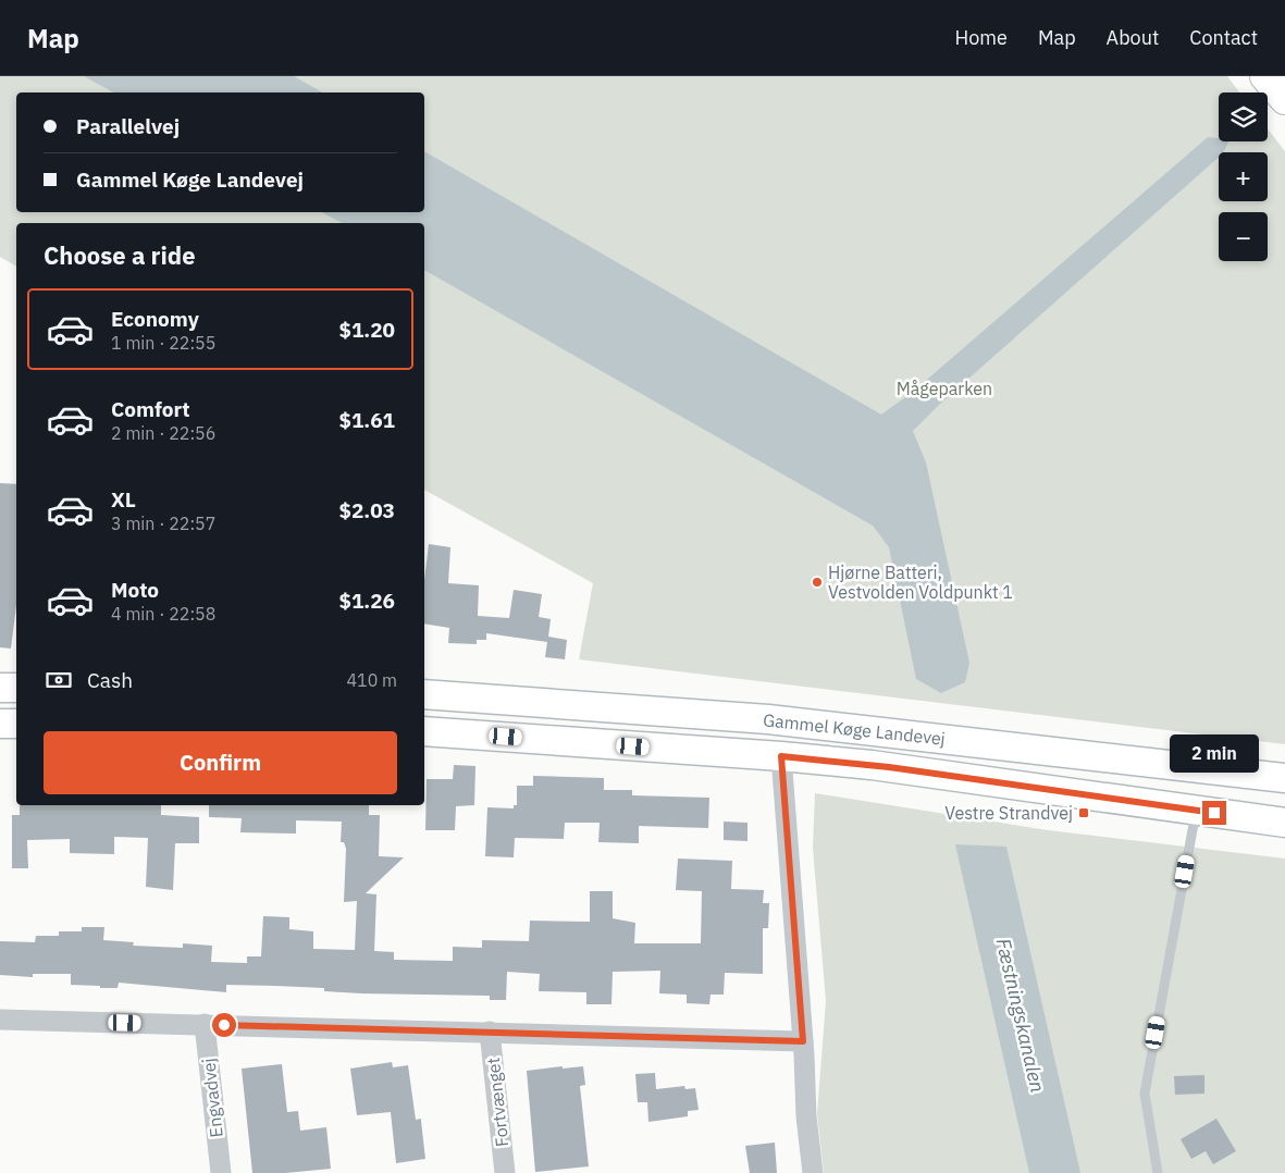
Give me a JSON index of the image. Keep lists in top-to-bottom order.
{
  "streets": {
    "main road": ["Gammel Køge Landevej"],
    "street": ["Engvadvej", "Fortvænget"]
  },
  "water": ["Fæstningskanalen"],
  "parks": ["Mågeparken"],
  "places": {
    "other": ["Hjørne Batteri, Vestvolden Voldpunkt 1"],
    "transit": ["Vestre Strandvej"]
  },
  "page": {
    "header": "Map",
    "nav": [
      "Home",
      "Map",
      "About",
      "Contact"
    ],
    "map_buttons": ["+", "−"],
    "banner": ["Parallelvej", "Gammel Køge Landevej"],
    "heading": "Choose a ride",
    "list": [
      {
        "name": "Economy",
        "note": "1 min · 22:55",
        "value": "$1.20"
      },
      {
        "name": "Comfort",
        "note": "2 min · 22:56",
        "value": "$1.61"
      },
      {
        "name": "XL",
        "note": "3 min · 22:57",
        "value": "$2.03"
      },
      {
        "name": "Moto",
        "note": "4 min · 22:58",
        "value": "$1.26"
      }
    ],
    "pay": ["Cash", "410 m"],
    "buttons": "Confirm",
    "bubble": "2 min"
  }
}
